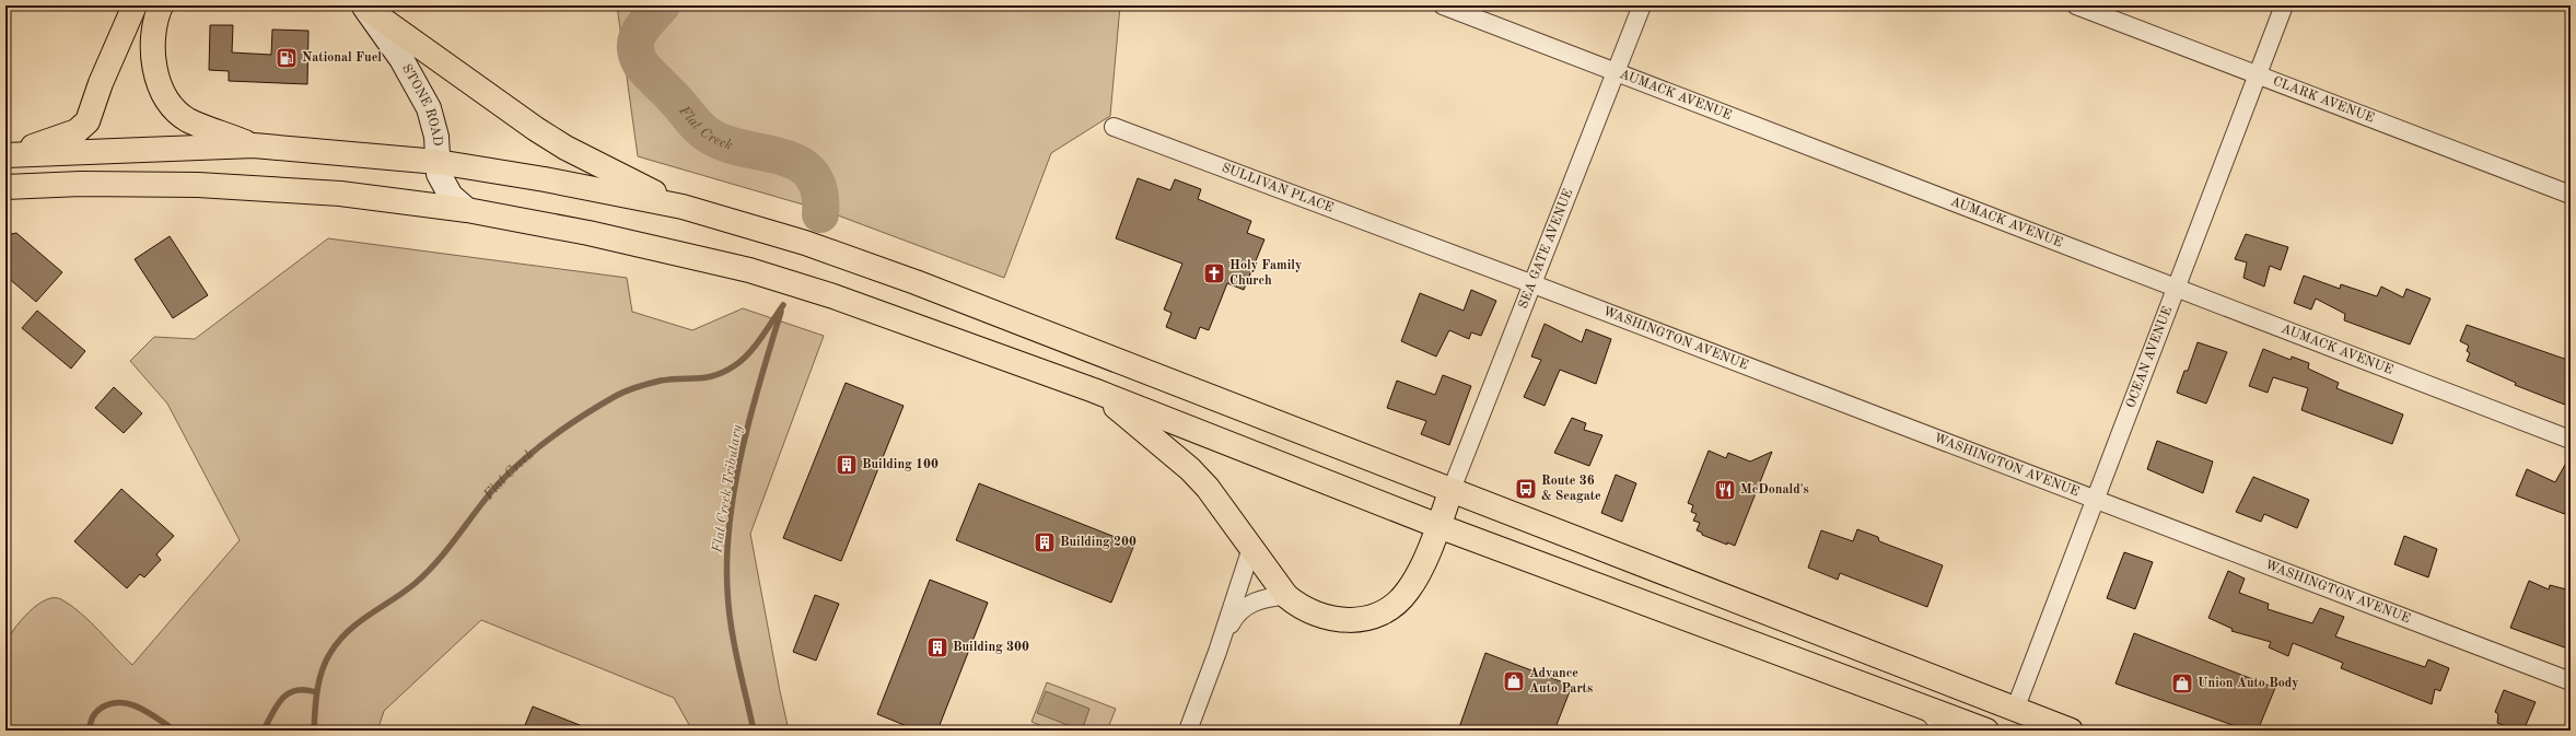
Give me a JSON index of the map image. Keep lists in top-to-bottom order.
{
  "streets": {
    "main road": ["STONE ROAD"],
    "street": [
      "AUMACK AVENUE",
      "CLARK AVENUE",
      "SULLIVAN PLACE",
      "SEA GATE AVENUE",
      "WASHINGTON AVENUE",
      "OCEAN AVENUE"
    ]
  },
  "crossings": [
    ["AUMACK AVENUE", "SEA GATE AVENUE"],
    ["AUMACK AVENUE", "OCEAN AVENUE"],
    ["CLARK AVENUE", "OCEAN AVENUE"],
    ["SULLIVAN PLACE", "WASHINGTON AVENUE"],
    ["SEA GATE AVENUE", "WASHINGTON AVENUE"],
    ["WASHINGTON AVENUE", "OCEAN AVENUE"]
  ],
  "water": ["Flat Creek", "Flat Creek Tributary"],
  "places": {
    "fuel station": ["National Fuel"],
    "church": ["Holy Family Church"],
    "building": ["Building 100", "Building 200", "Building 300"],
    "bus stop": ["Route 36 & Seagate"],
    "restaurant": ["McDonald's"],
    "shop": ["Advance Auto Parts", "Union Auto Body"]
  }
}
